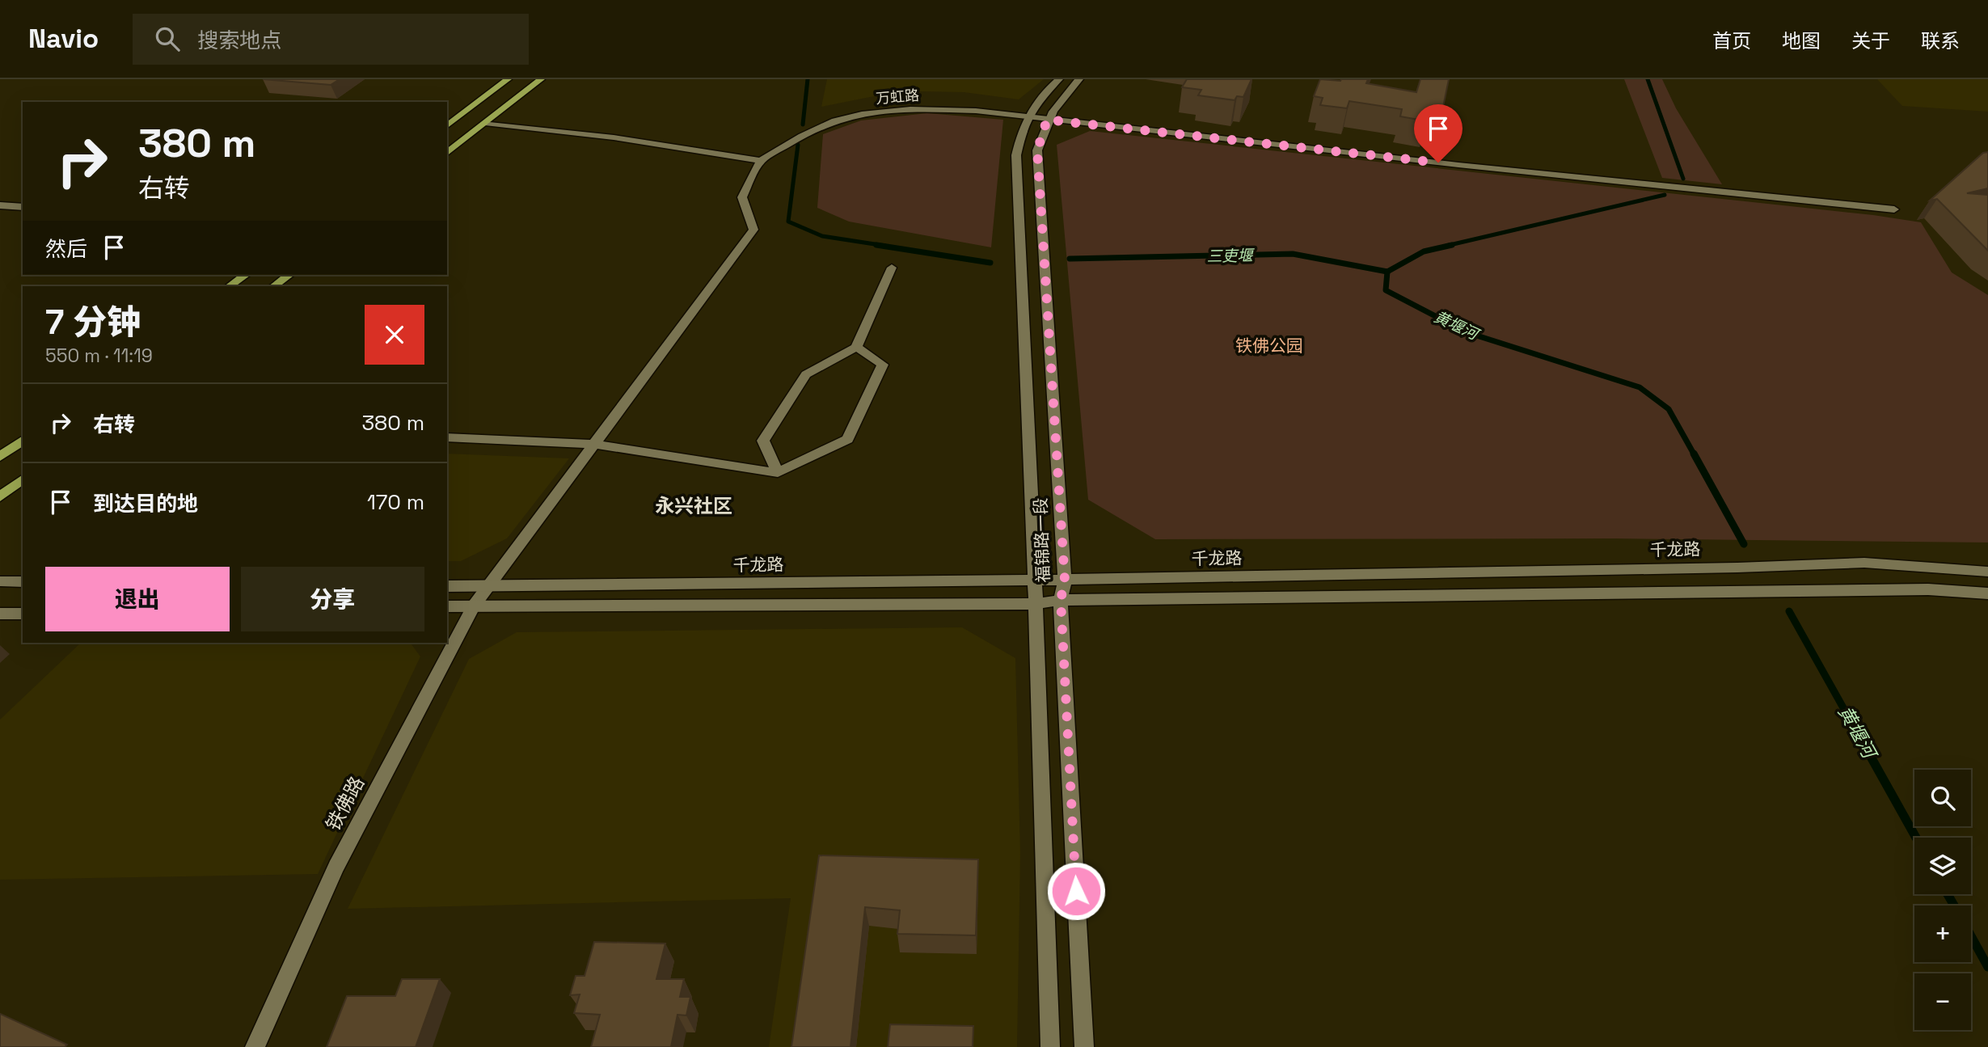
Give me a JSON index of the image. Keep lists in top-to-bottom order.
{
  "streets": {
    "street": [
      "万虹路",
      "福锦路一段",
      "千龙路",
      "铁佛路"
    ]
  },
  "crossings": [
    ["万虹路", "福锦路一段"],
    ["万虹路", "铁佛路"],
    ["福锦路一段", "千龙路"],
    ["千龙路", "铁佛路"]
  ],
  "districts": ["永兴社区"],
  "water": ["三吏堰", "黄堰河"],
  "parks": ["铁佛公园"],
  "page": {
    "header": "Navio",
    "search": "搜索地点",
    "nav": [
      "首页",
      "地图",
      "关于",
      "联系"
    ],
    "turn": ["380 m", "右转"],
    "then": "然后",
    "heading": ["7 分钟", "550 m · 11:19"],
    "list": [
      {
        "name": "右转",
        "value": "380 m"
      },
      {
        "name": "到达目的地",
        "value": "170 m"
      }
    ],
    "buttons": ["退出", "分享"],
    "map_buttons": ["+", "−"]
  }
}
